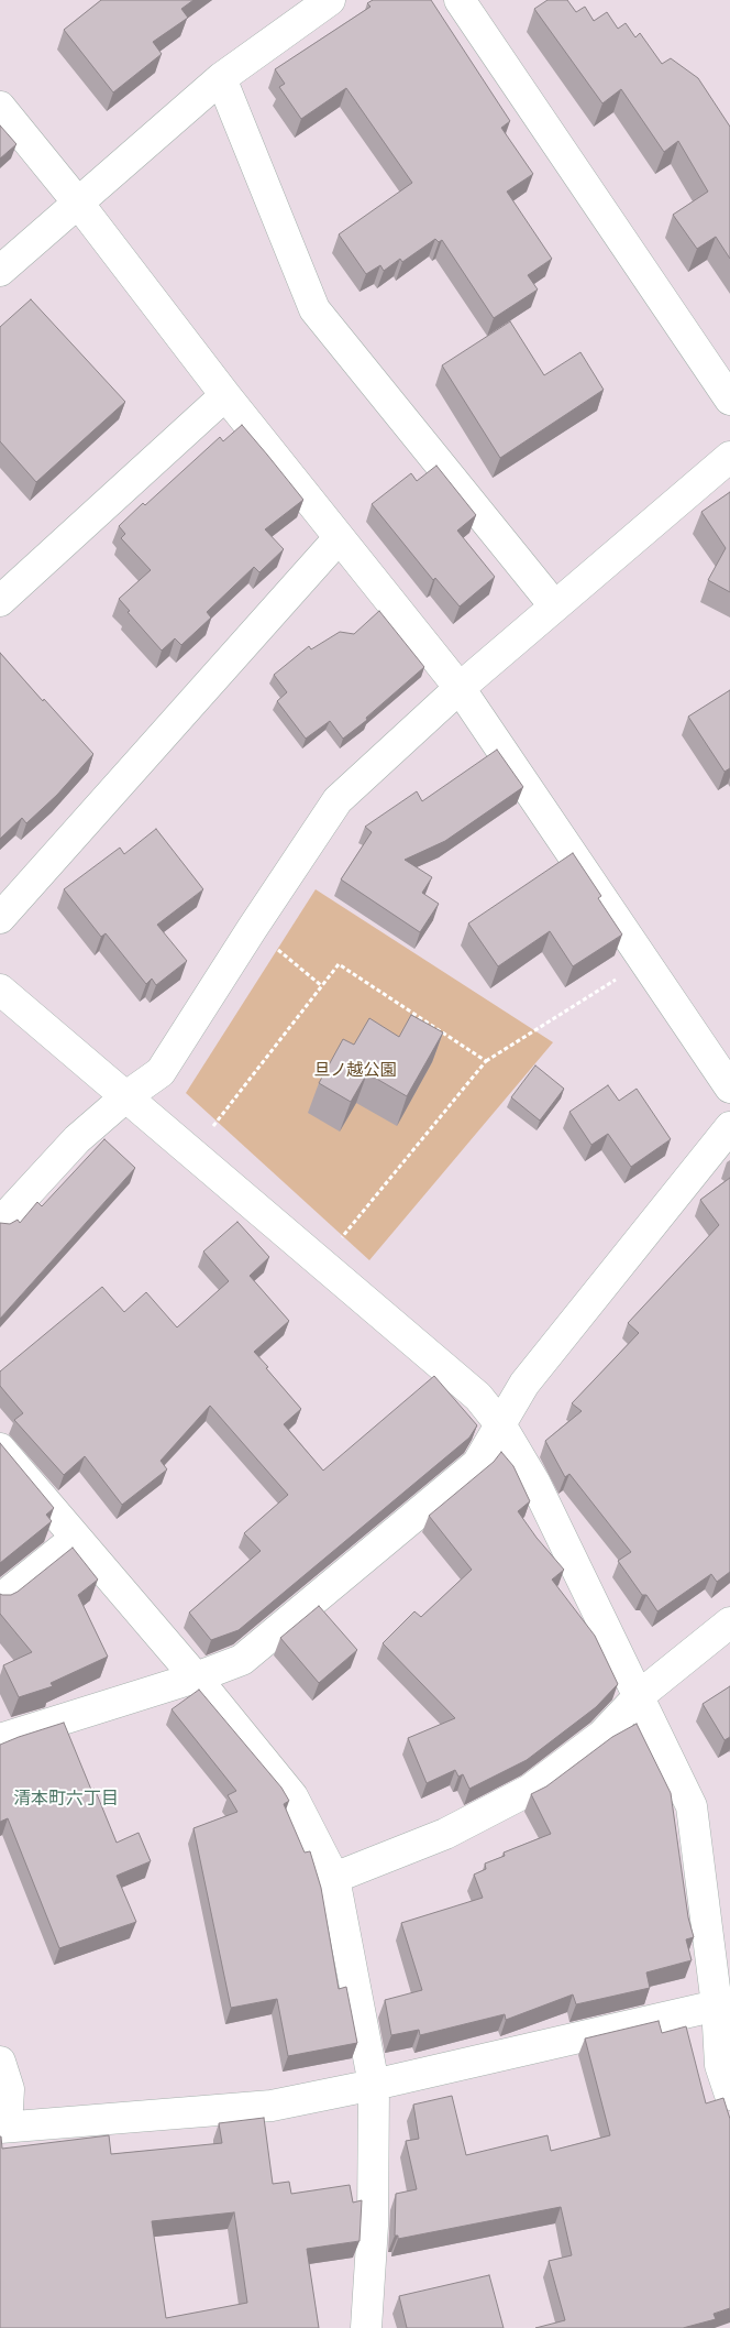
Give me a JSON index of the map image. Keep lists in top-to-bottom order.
{
  "districts": ["清本町六丁目"],
  "parks": ["旦ノ越公園"]
}
